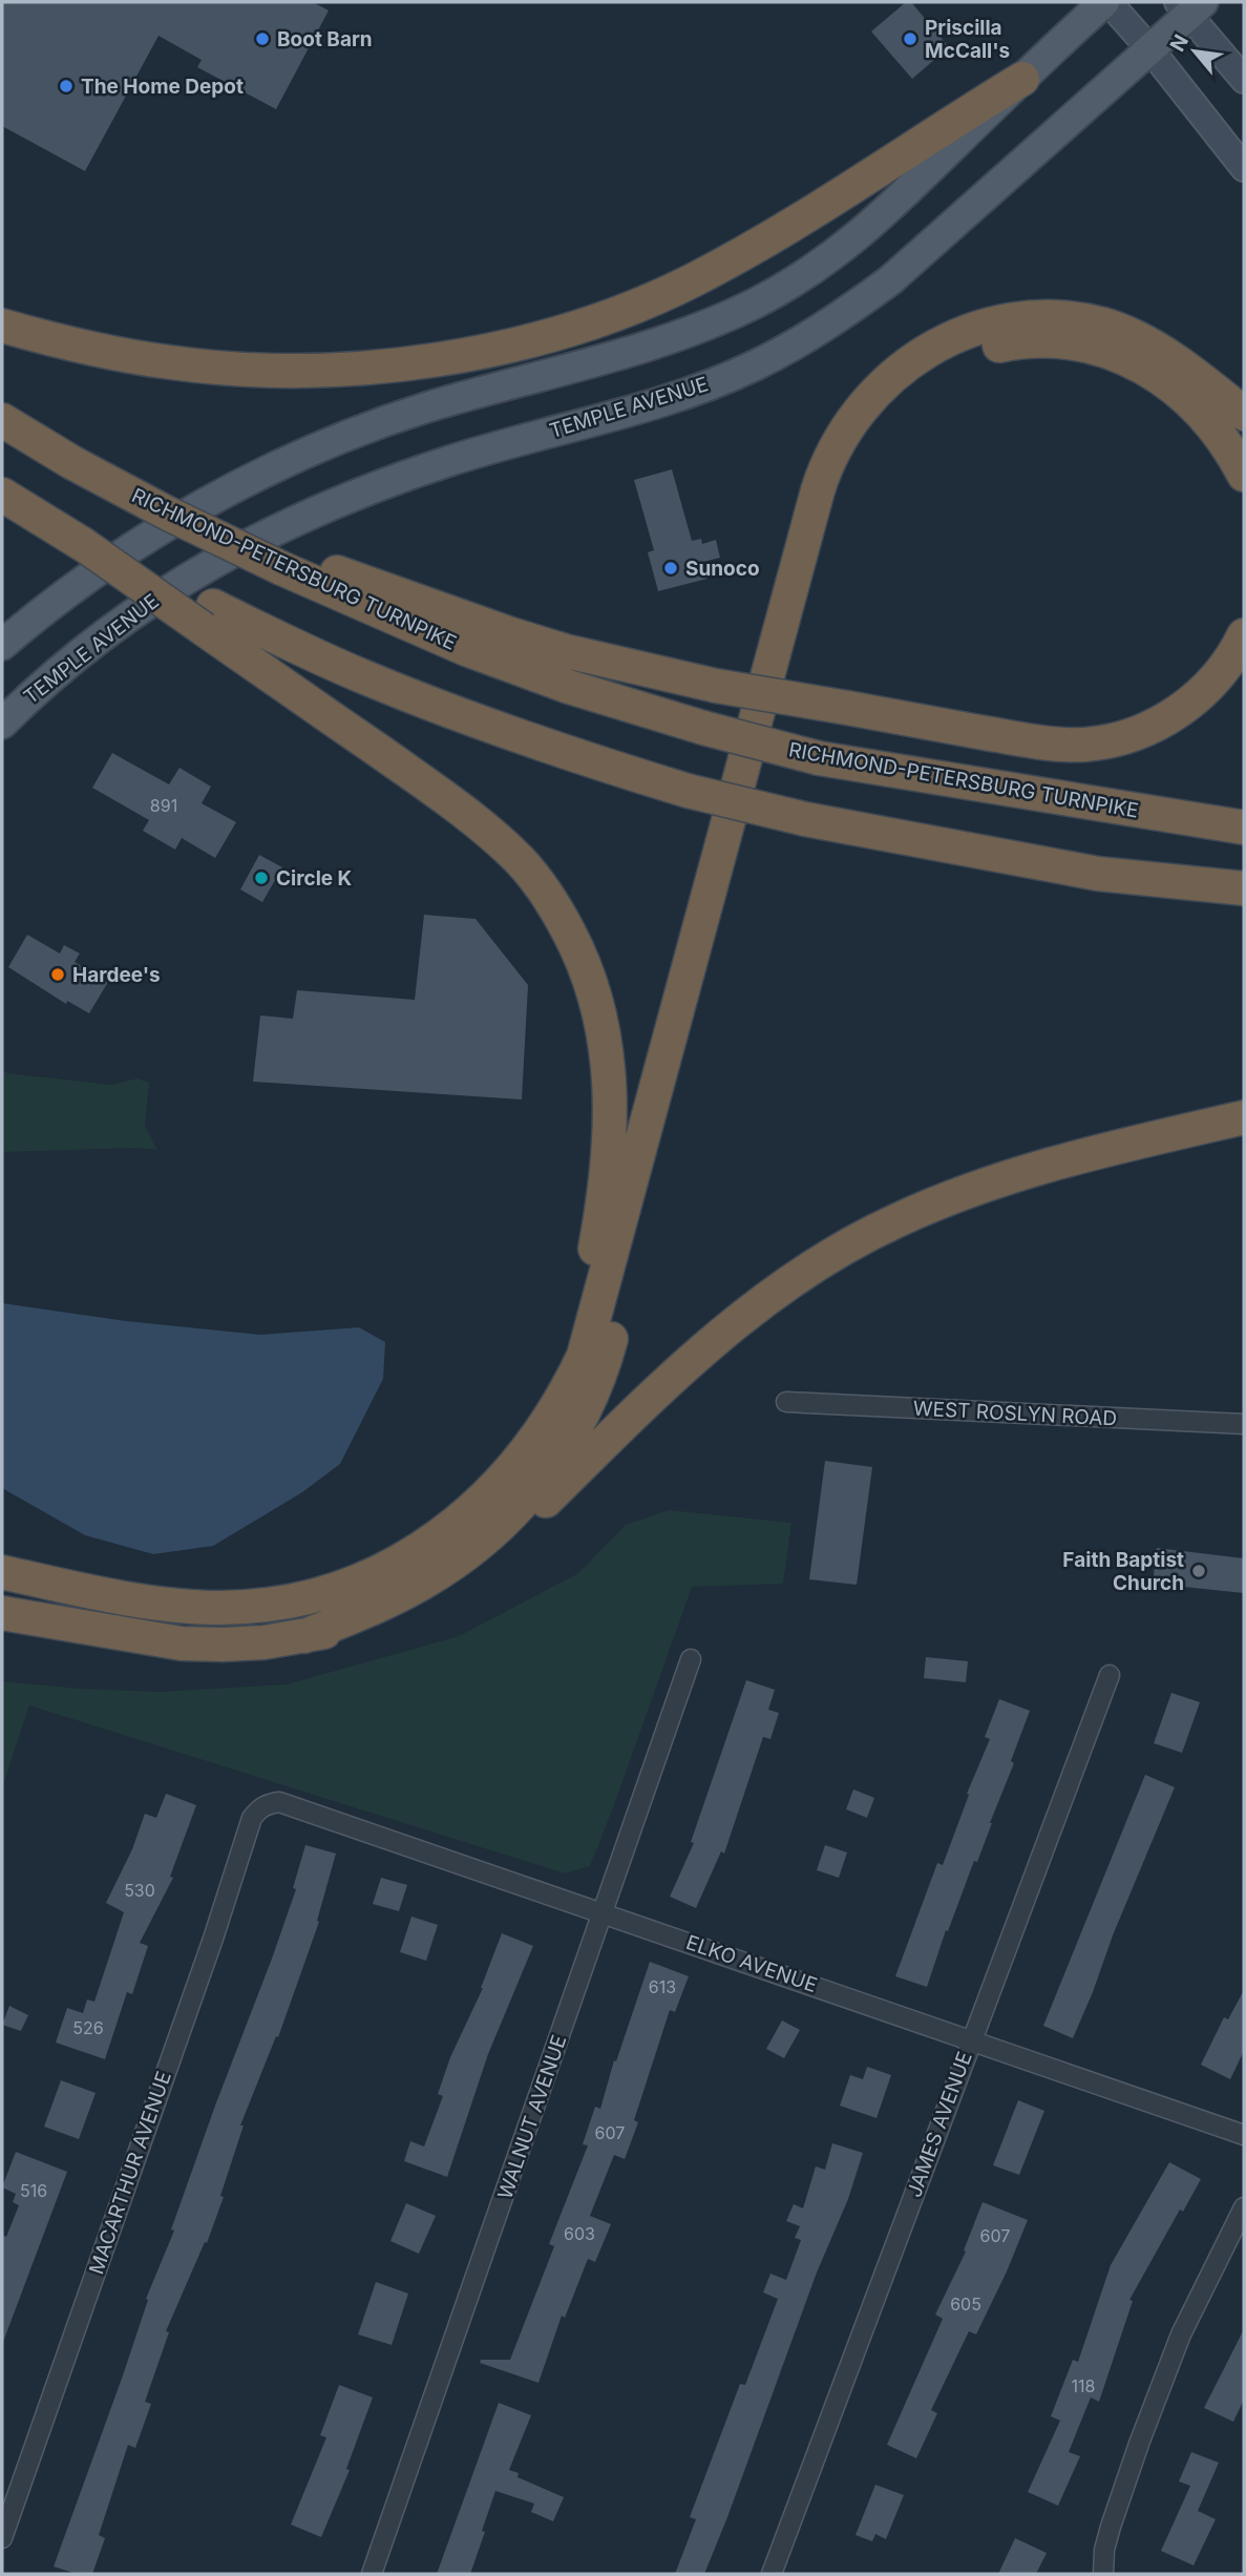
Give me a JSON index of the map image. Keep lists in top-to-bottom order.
{
  "streets": {
    "highway": ["RICHMOND-PETERSBURG TURNPIKE"],
    "main road": ["TEMPLE AVENUE"],
    "street": [
      "WEST ROSLYN ROAD",
      "ELKO AVENUE",
      "WALNUT AVENUE",
      "JAMES AVENUE",
      "MACARTHUR AVENUE"
    ]
  },
  "crossings": [
    ["ELKO AVENUE", "WALNUT AVENUE"],
    ["ELKO AVENUE", "JAMES AVENUE"],
    ["ELKO AVENUE", "MACARTHUR AVENUE"]
  ],
  "places": [
    "Boot Barn",
    "Priscilla McCall's",
    "The Home Depot",
    "Sunoco",
    "Circle K",
    "Hardee's",
    "Faith Baptist Church"
  ],
  "house_numbers": [
    "891",
    "530",
    "613",
    "526",
    "607",
    "516",
    "603",
    "607",
    "605",
    "118"
  ],
  "north": "top left"
}
